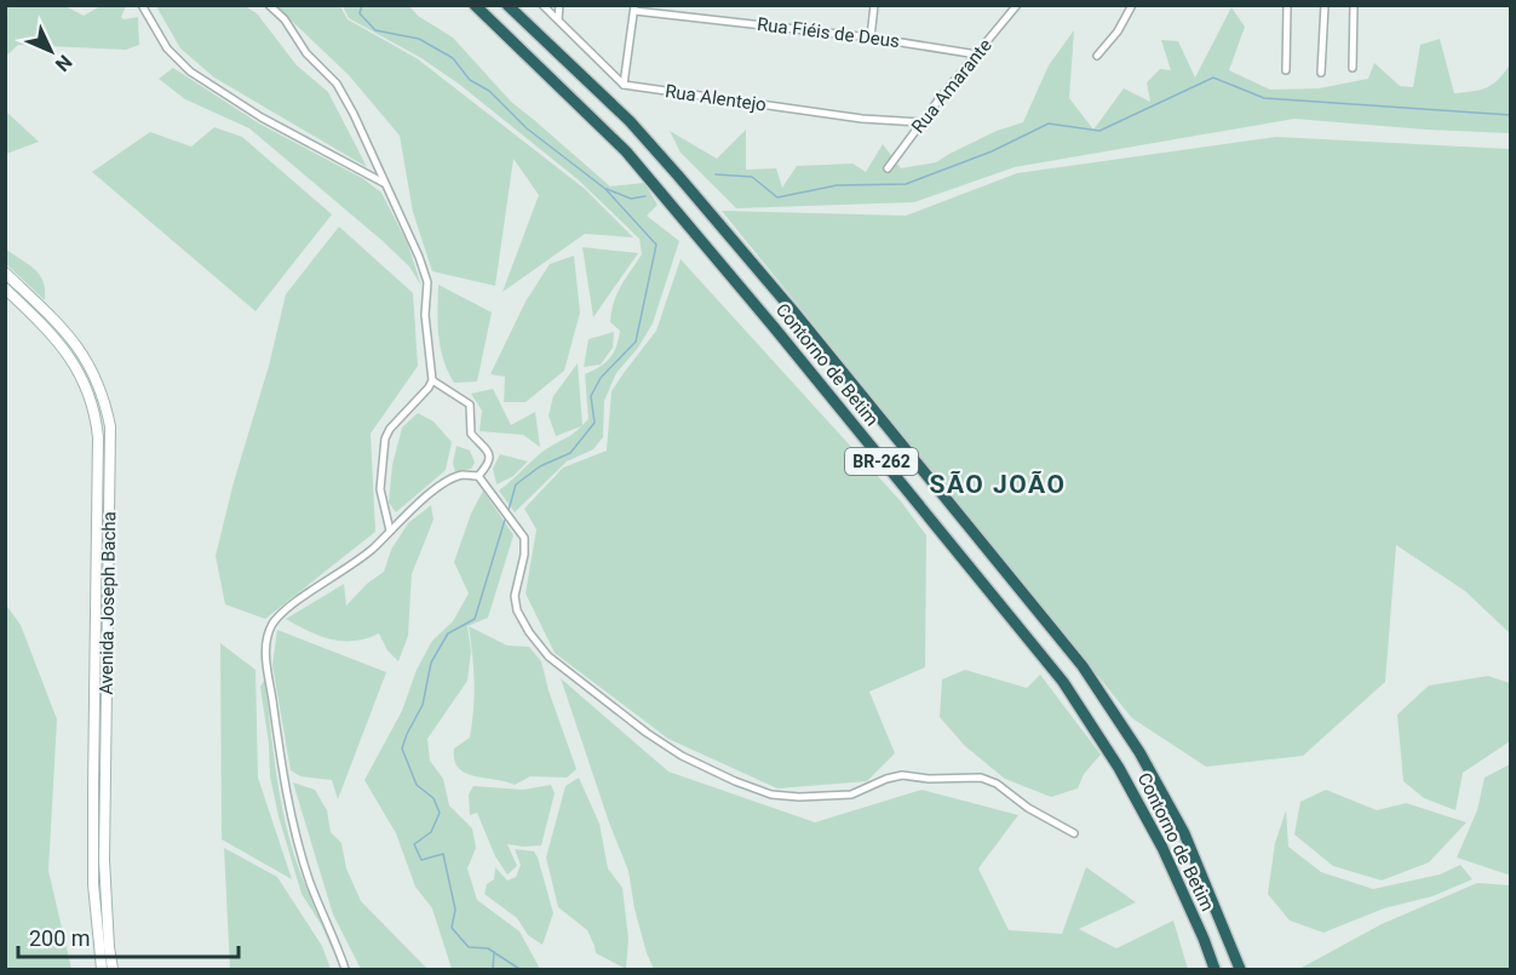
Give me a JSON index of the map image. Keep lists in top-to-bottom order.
{
  "streets": {
    "highway": ["Contorno de Betim", "BR-262"],
    "main road": ["Avenida Joseph Bacha"],
    "street": ["Rua Fiéis de Deus", "Rua Amarante", "Rua Alentejo"]
  },
  "crossings": [
    ["Rua Fiéis de Deus", "Rua Amarante"],
    ["Rua Amarante", "Rua Alentejo"]
  ],
  "districts": ["SÃO JOÃO"],
  "scale_bar": "200 m",
  "north": "bottom right"
}
